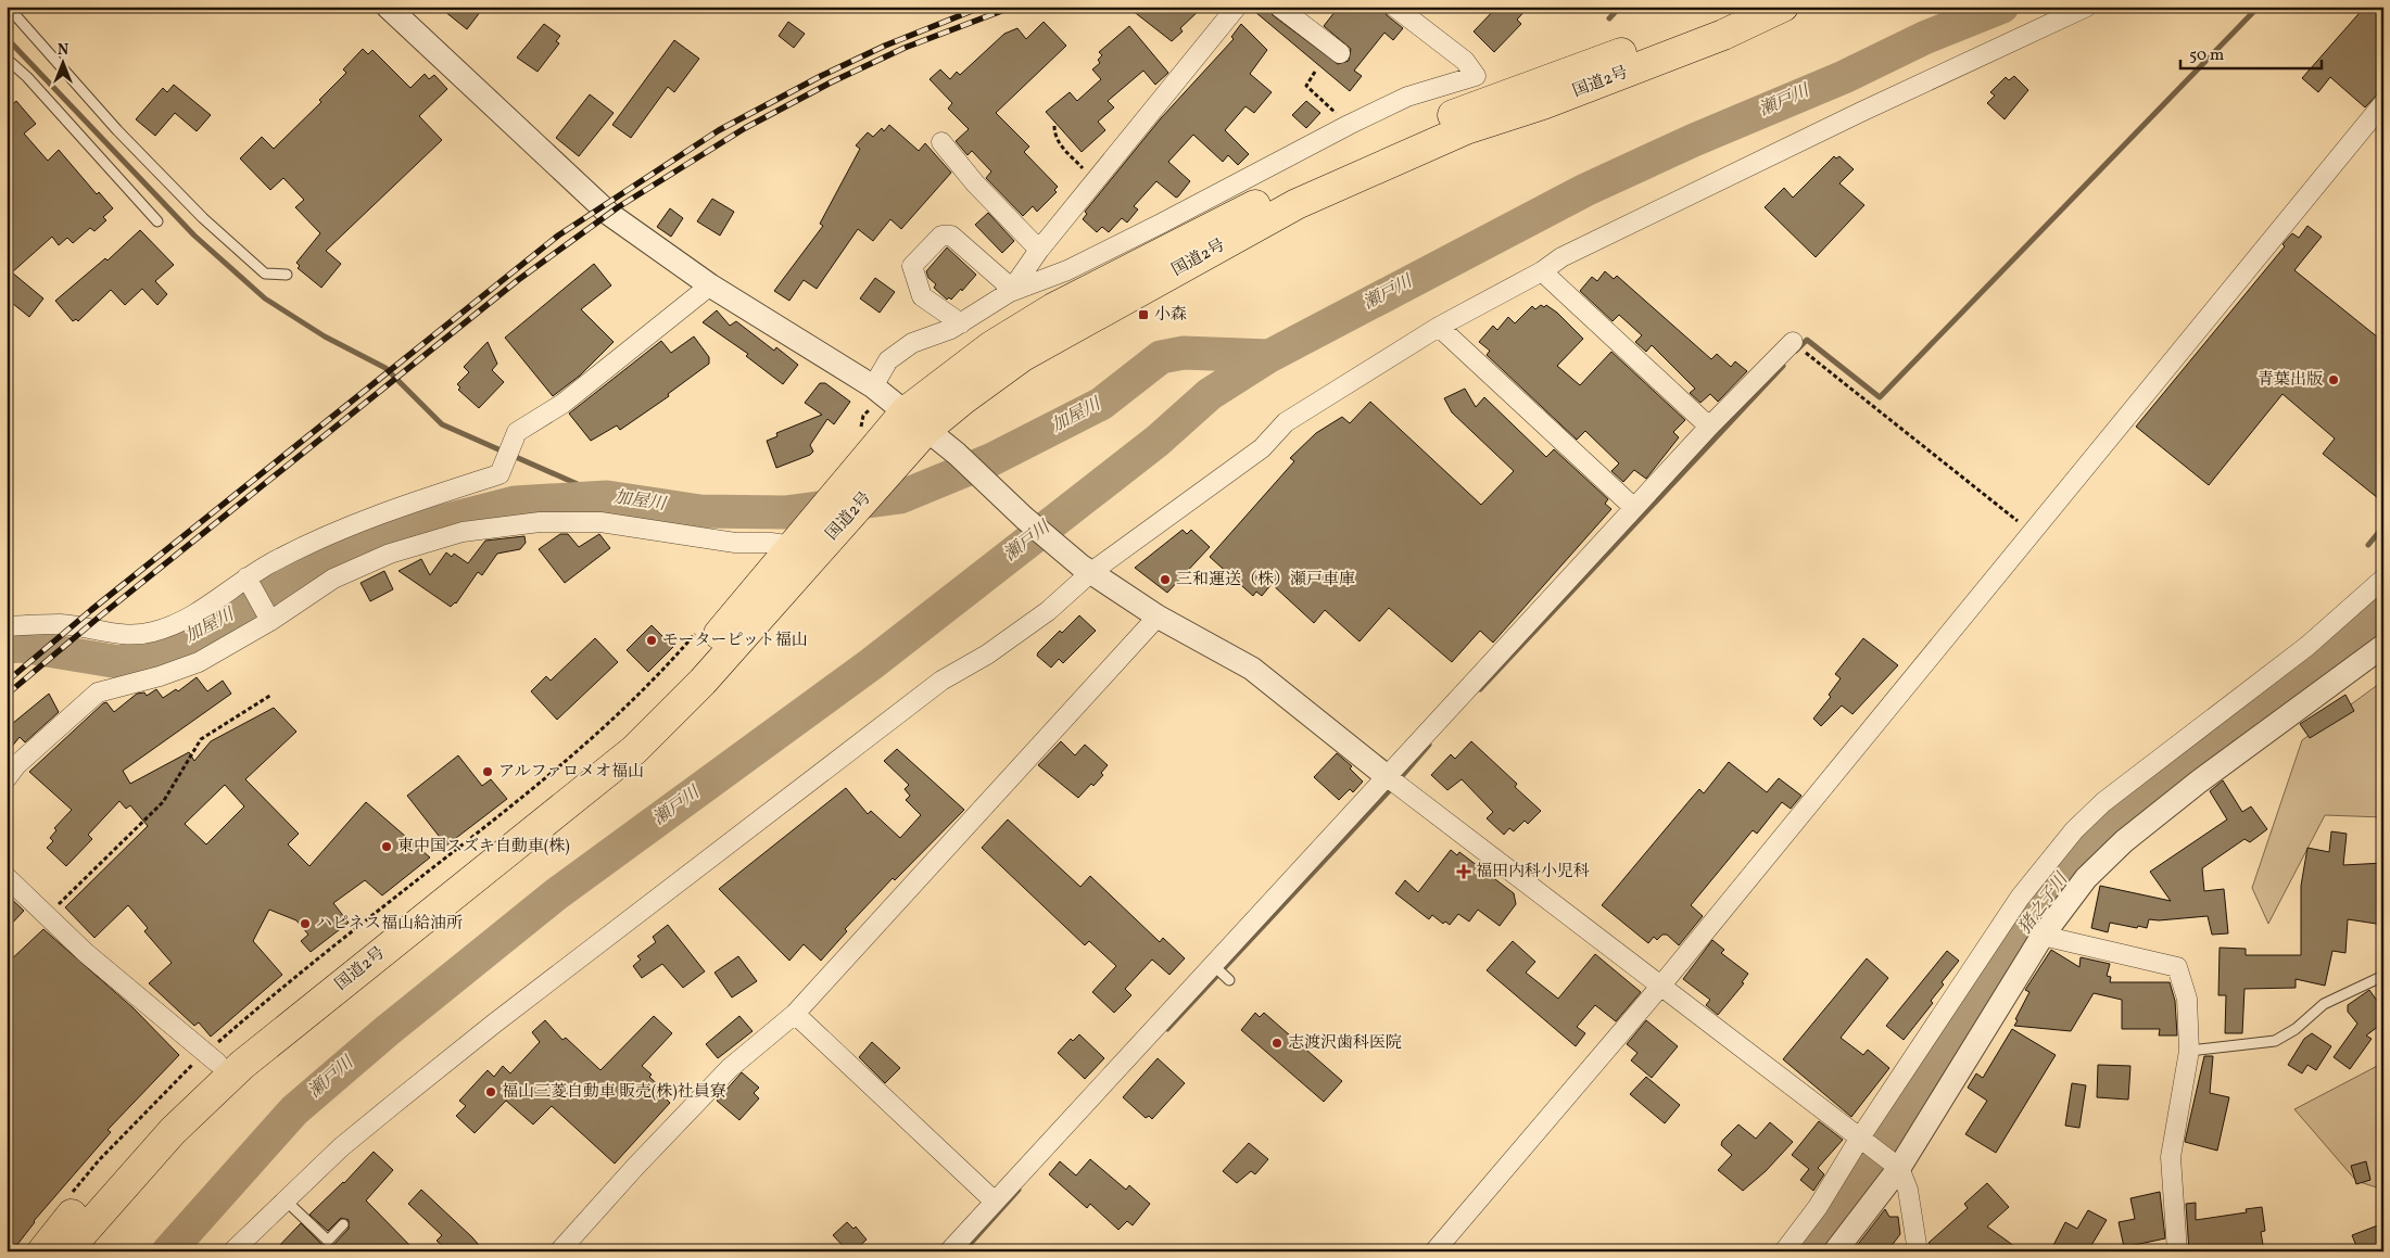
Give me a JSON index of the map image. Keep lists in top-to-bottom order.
{
  "streets": {
    "highway": ["国道2号"]
  },
  "water": ["瀬戸川", "加屋川", "猪之子川"],
  "places": {
    "transit": ["小森"],
    "other": [
      "青葉出版",
      "三和運送（株）瀬戸車庫",
      "モーターピット福山",
      "アルファロメオ福山",
      "東中国スズキ自動車(株)",
      "ハピネス福山給油所",
      "志渡沢歯科医院",
      "福山三菱自動車 販売(株)社員寮"
    ],
    "health": ["福田内科小児科"]
  },
  "scale_bar": "50 m",
  "north": "top"
}
